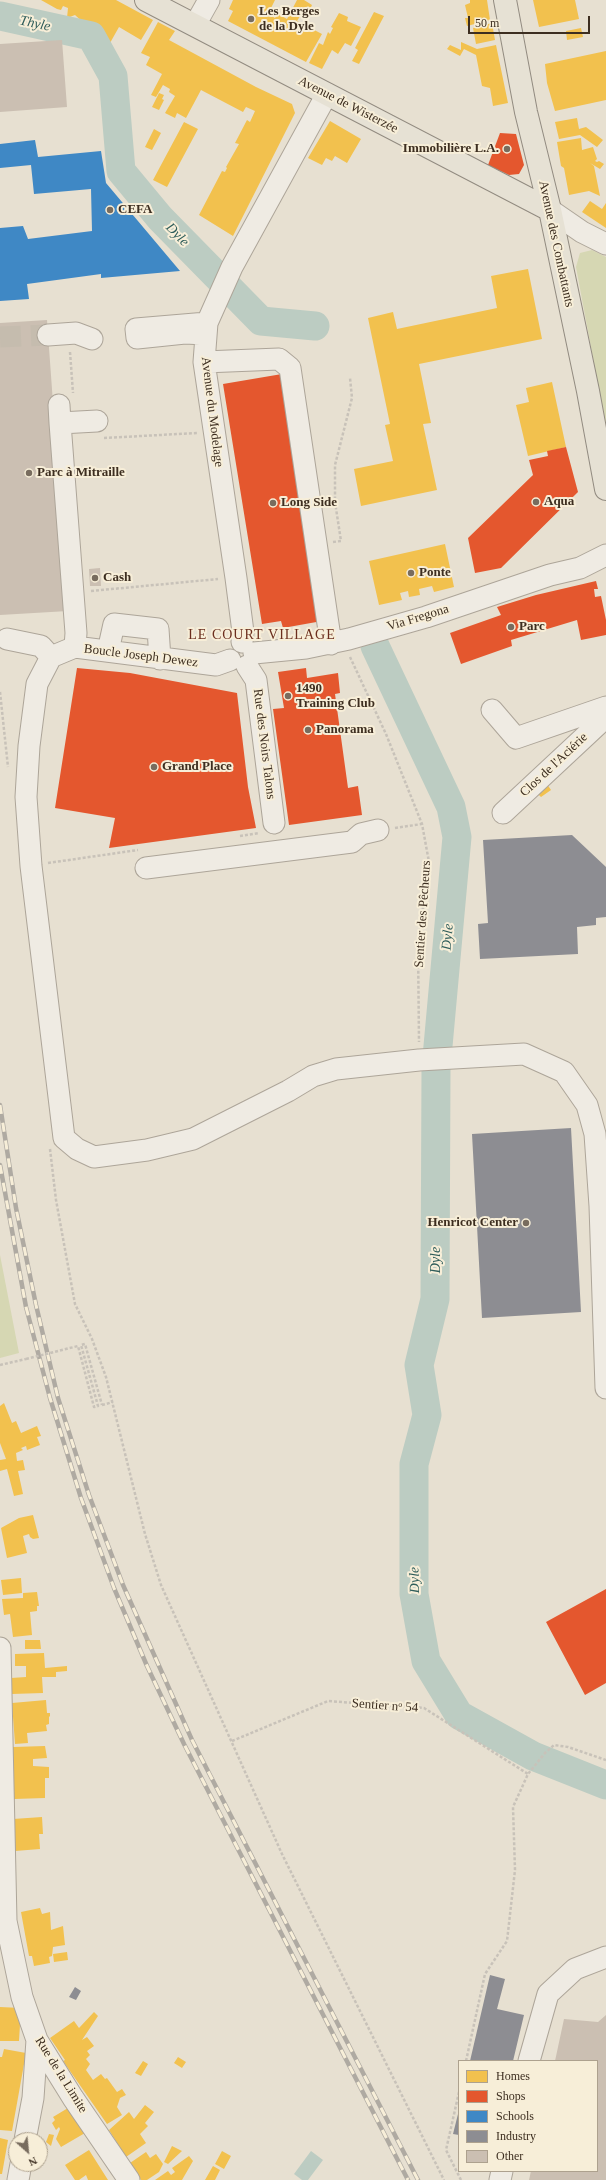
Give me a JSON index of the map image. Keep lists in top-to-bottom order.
{
  "streets": {
    "main road": ["Avenue de Wisterzée", "Avenue des Combattants"],
    "street": [
      "Avenue du Modelage",
      "Via Fregona",
      "Boucle Joseph Dewez",
      "Rue des Noirs Talons",
      "Clos de l'Aciérie",
      "Rue de la Limite"
    ],
    "path": ["Sentier des Pêcheurs", "Sentier nᵒ 54"]
  },
  "crossings": [
    ["Avenue de Wisterzée", "Avenue des Combattants"],
    ["Avenue de Wisterzée", "Avenue du Modelage"],
    ["Avenue du Modelage", "Via Fregona"],
    ["Avenue du Modelage", "Boucle Joseph Dewez"],
    ["Avenue du Modelage", "Rue des Noirs Talons"],
    ["Via Fregona", "Boucle Joseph Dewez"],
    ["Via Fregona", "Rue des Noirs Talons"],
    ["Via Fregona", "Sentier des Pêcheurs"],
    ["Boucle Joseph Dewez", "Rue des Noirs Talons"]
  ],
  "districts": ["LE COURT VILLAGE"],
  "water": ["Thyle", "Dyle"],
  "places": [
    "Les Berges de la Dyle",
    "Immobilière L.A.",
    "CEFA",
    "Parc à Mitraille",
    "Aqua",
    "Long Side",
    "Ponte",
    "Cash",
    "Parc",
    "1490 Training Club",
    "Panorama",
    "Grand Place",
    "Henricot Center"
  ],
  "legend": [
    "Homes",
    "Shops",
    "Schools",
    "Industry",
    "Other"
  ],
  "scale_bar": "50 m",
  "north": "bottom right"
}
